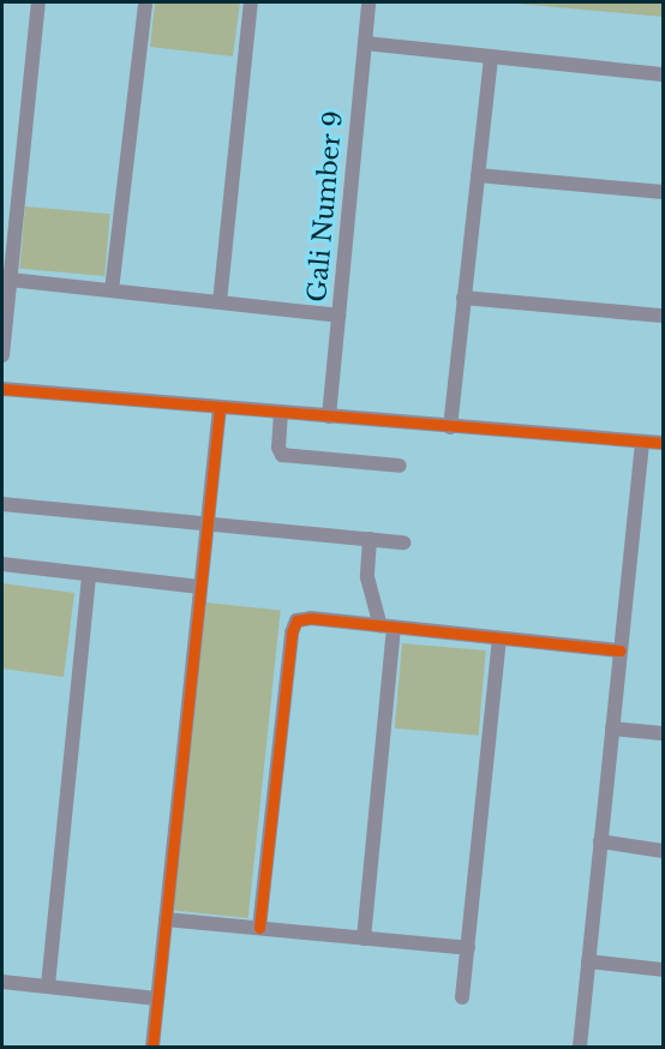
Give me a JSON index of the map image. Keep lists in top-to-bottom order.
{
  "streets": {
    "street": ["Gali Number 9"]
  }
}
